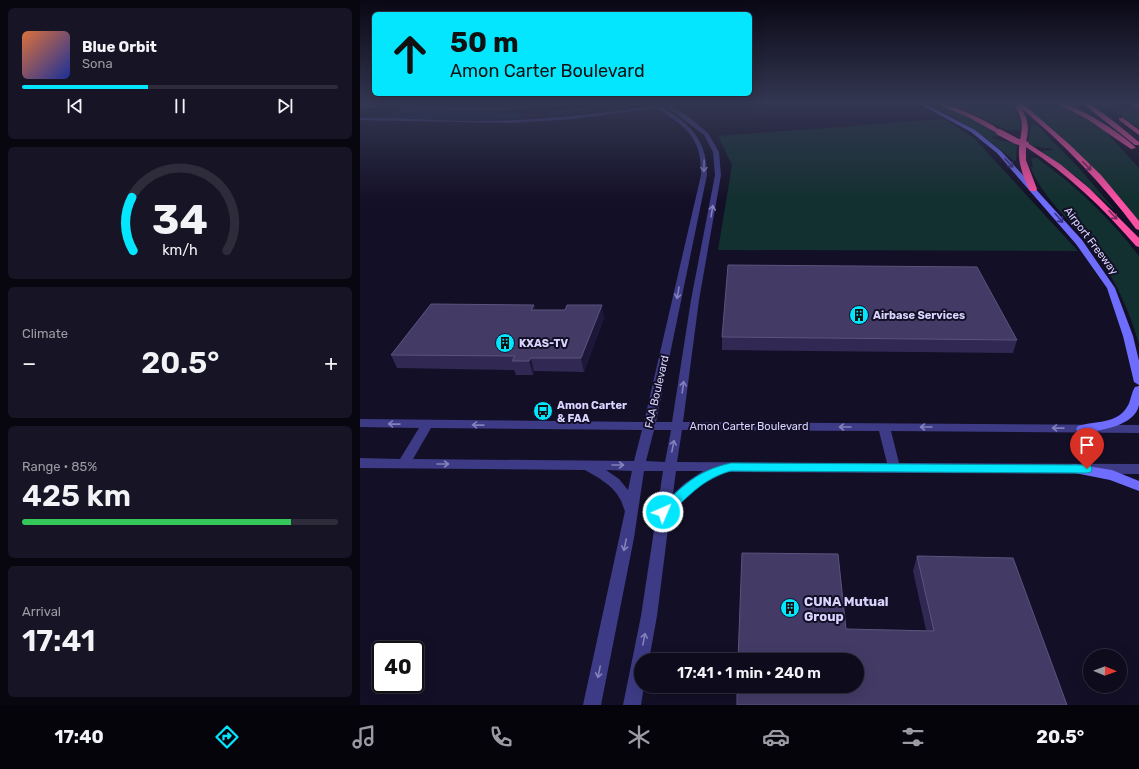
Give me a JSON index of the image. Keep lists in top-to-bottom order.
{
  "streets": {
    "main road": ["Airport Freeway"],
    "street": ["FAA Boulevard", "Amon Carter Boulevard"]
  },
  "crossings": [
    ["FAA Boulevard", "Amon Carter Boulevard"]
  ],
  "one_way": ["Airport Freeway"],
  "places": {
    "building": ["Airbase Services", "KXAS-TV", "CUNA Mutual Group"],
    "bus stop": ["Amon Carter & FAA"]
  },
  "north": "right",
  "page": {
    "turn": ["50 m", "Amon Carter Boulevard"],
    "song": ["Blue Orbit", "Sona"],
    "tile": [
      "Climate",
      ["Range · 85%", "425 km"],
      ["Arrival", "17:41"]
    ],
    "heat": ["−", "20.5°", "+"],
    "limit": "40",
    "trip": "17:41 · 1 min · 240 m",
    "tabs": ["17:40", "20.5°"],
    "gauge": ["34", "km/h"]
  }
}
